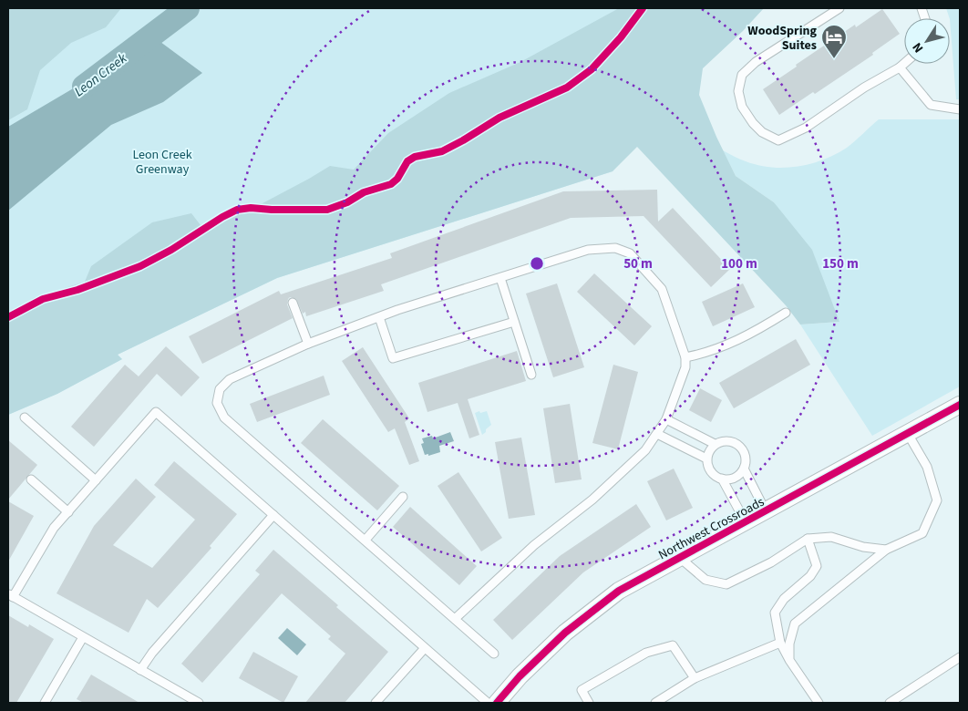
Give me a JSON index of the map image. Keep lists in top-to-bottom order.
{
  "streets": {
    "street": ["Northwest Crossroads"]
  },
  "water": ["Leon Creek"],
  "parks": ["Leon Creek Greenway"],
  "places": {
    "hotel": ["WoodSpring Suites"]
  },
  "north": "bottom left",
  "rings": ["50 m", "100 m", "150 m"]
}
